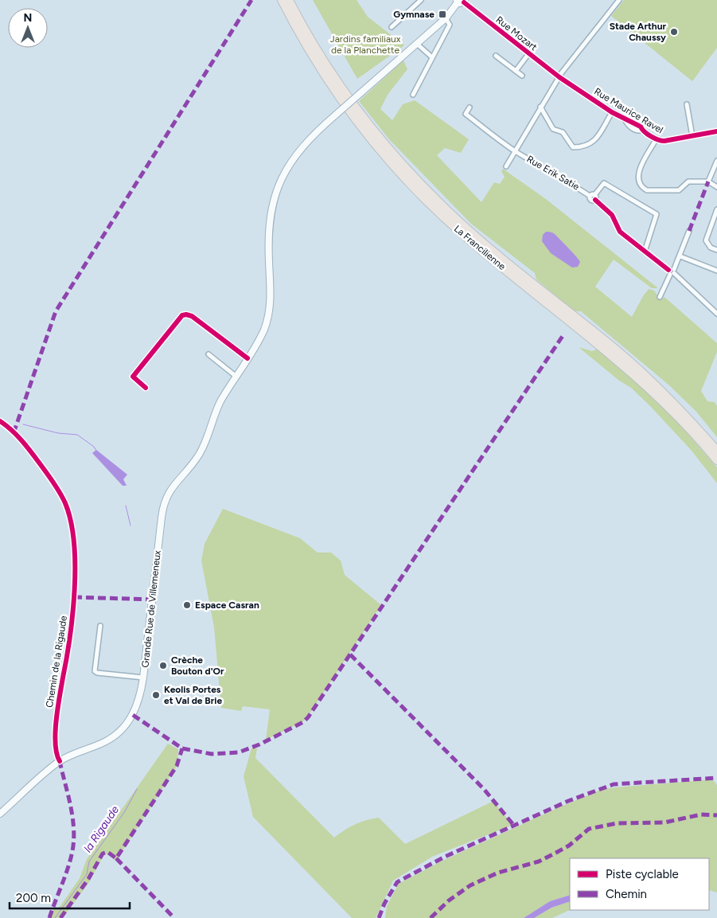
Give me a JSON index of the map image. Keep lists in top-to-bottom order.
{
  "streets": {
    "highway": ["La Francilienne"],
    "main road": ["Grande Rue de Villemeneux"],
    "street": [
      "Rue Mozart",
      "Rue Maurice Ravel",
      "Rue Erik Satie",
      "Chemin de la Rigaude"
    ]
  },
  "crossings": [
    ["Rue Mozart", "Rue Maurice Ravel"],
    ["Rue Mozart", "Grande Rue de Villemeneux"],
    ["Grande Rue de Villemeneux", "Chemin de la Rigaude"]
  ],
  "water": ["la Rigaude"],
  "parks": ["Jardins familiaux de la Planchette"],
  "places": {
    "transit": ["Gymnase"],
    "other": [
      "Stade Arthur Chaussy",
      "Espace Casran",
      "Crèche Bouton d'Or",
      "Keolis Portes et Val de Brie"
    ]
  },
  "legend": ["Piste cyclable", "Chemin"],
  "scale_bar": "200 m",
  "north": "top"
}
